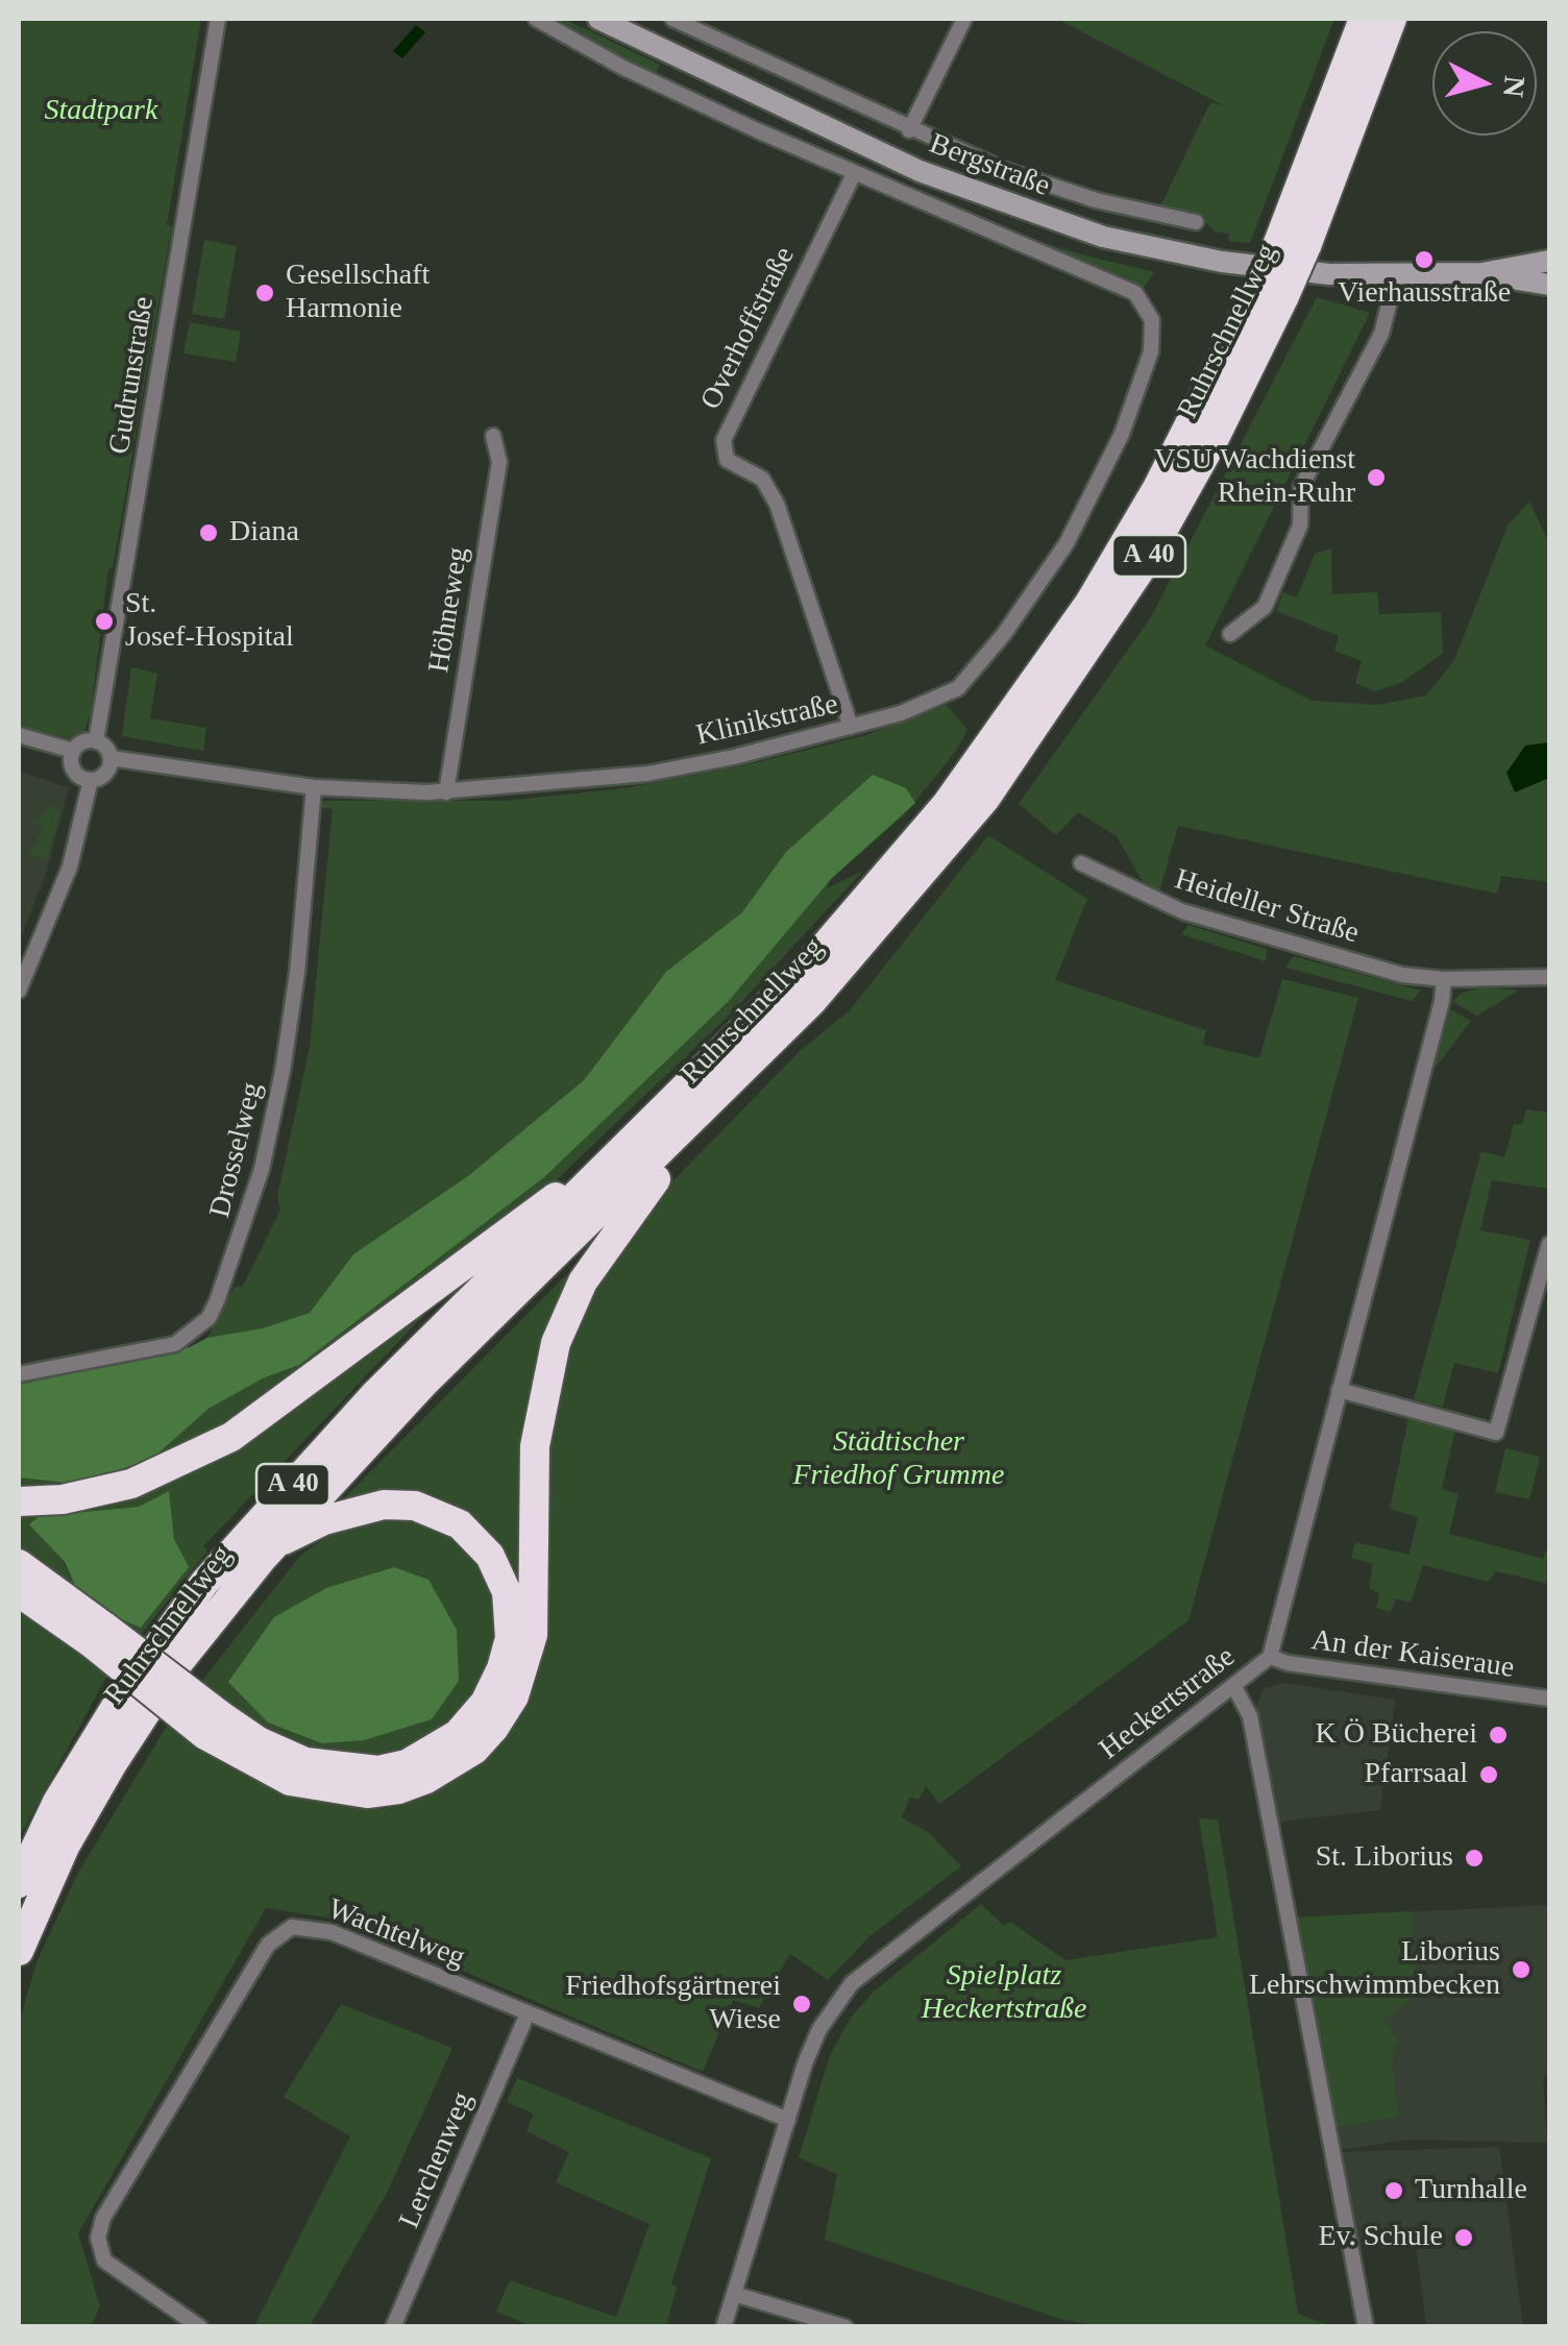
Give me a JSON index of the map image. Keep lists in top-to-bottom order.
{
  "streets": {
    "highway": ["Ruhrschnellweg", "A 40"],
    "street": [
      "Bergstraße",
      "Overhoffstraße",
      "Gudrunstraße",
      "Höhneweg",
      "Klinikstraße",
      "Heideller Straße",
      "Drosselweg",
      "An der Kaiseraue",
      "Heckertstraße",
      "Wachtelweg",
      "Lerchenweg"
    ]
  },
  "crossings": [
    ["Bergstraße", "Overhoffstraße"],
    ["Bergstraße", "Klinikstraße"],
    ["Overhoffstraße", "Klinikstraße"],
    ["Gudrunstraße", "Klinikstraße"],
    ["Höhneweg", "Klinikstraße"],
    ["Klinikstraße", "Drosselweg"],
    ["Heideller Straße", "Heckertstraße"],
    ["An der Kaiseraue", "Heckertstraße"],
    ["Heckertstraße", "Wachtelweg"],
    ["Wachtelweg", "Lerchenweg"]
  ],
  "parks": ["Stadtpark", "Städtischer Friedhof Grumme", "Spielplatz Heckertstraße"],
  "places": [
    "Vierhausstraße",
    "Gesellschaft Harmonie",
    "VSU Wachdienst Rhein-Ruhr",
    "Diana",
    "St. Josef-Hospital",
    "K Ö Bücherei",
    "Pfarrsaal",
    "St. Liborius",
    "Liborius Lehrschwimmbecken",
    "Friedhofsgärtnerei Wiese",
    "Turnhalle",
    "Ev. Schule"
  ],
  "north": "right"
}
